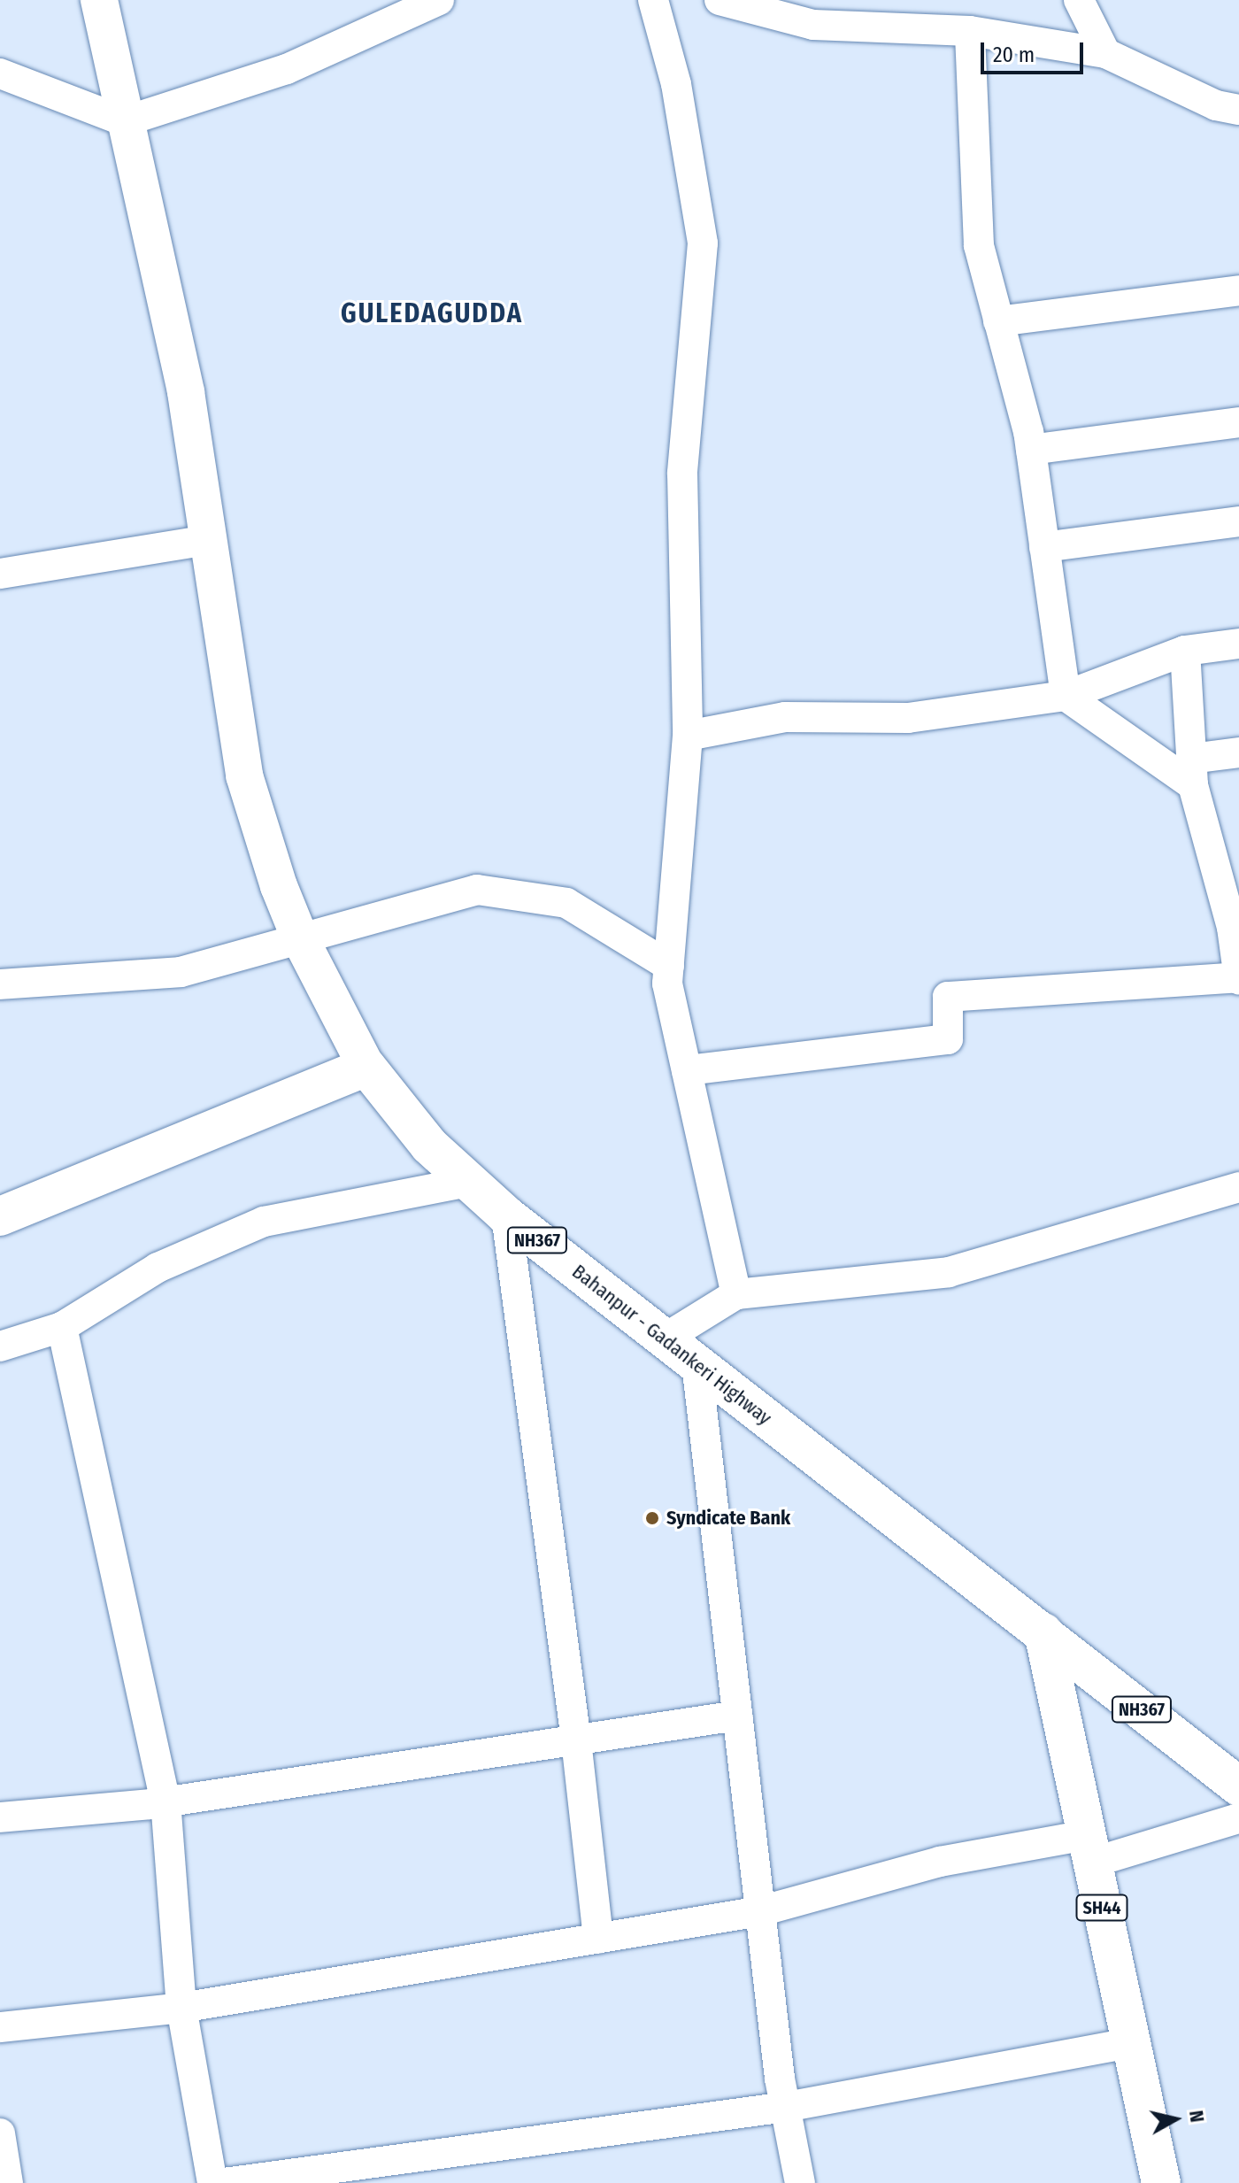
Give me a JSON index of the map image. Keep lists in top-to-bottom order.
{
  "streets": {
    "main road": ["NH367", "Bahanpur - Gadankeri Highway", "SH44"]
  },
  "crossings": [
    ["NH367", "Bahanpur - Gadankeri Highway"],
    ["NH367", "SH44"],
    ["Bahanpur - Gadankeri Highway", "SH44"]
  ],
  "districts": ["GULEDAGUDDA"],
  "places": ["Syndicate Bank"],
  "scale_bar": "20 m",
  "north": "right"
}
